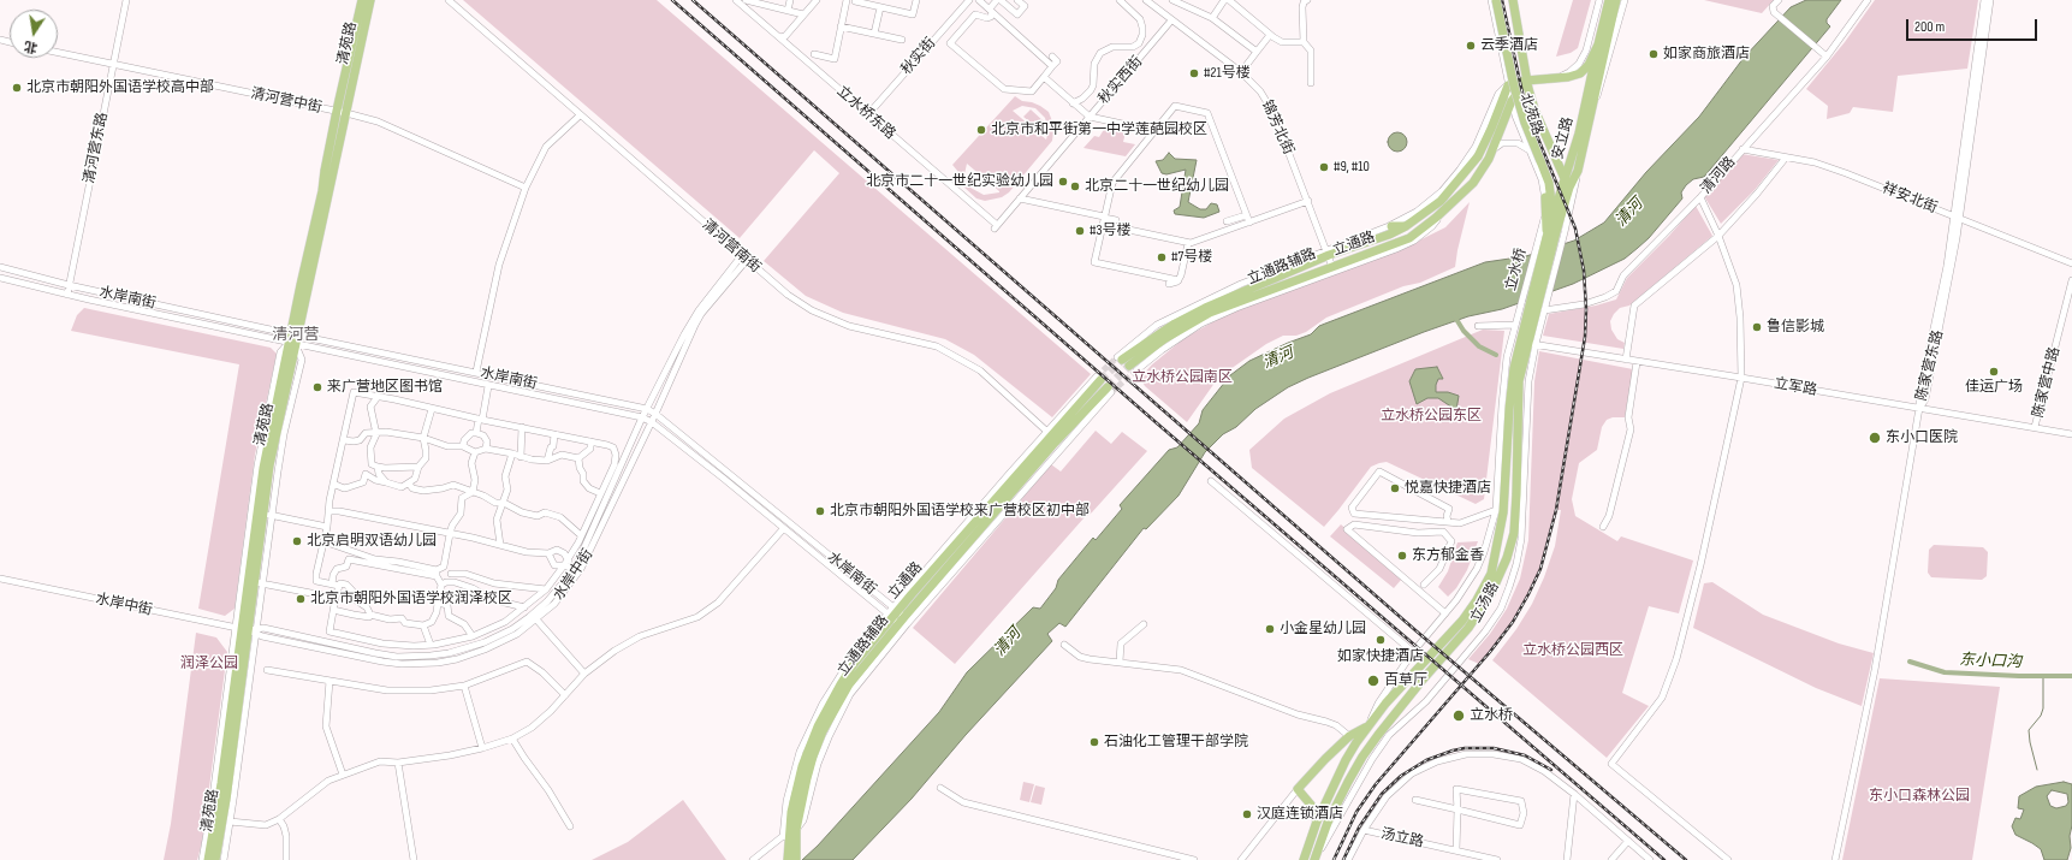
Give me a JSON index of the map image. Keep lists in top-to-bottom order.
{
  "streets": {
    "main road": [
      "清苑路",
      "北苑路",
      "安立路",
      "立通路",
      "立水桥",
      "立汤路"
    ],
    "street": [
      "秋实街",
      "秋实西街",
      "清河营中街",
      "立水桥东路",
      "锦芳北街",
      "清河营东路",
      "清河路",
      "祥安北街",
      "清河营南街",
      "立通路辅路",
      "水岸南街",
      "陈家营东路",
      "陈家营中路",
      "立军路",
      "水岸中街",
      "汤立路"
    ]
  },
  "crossings": [
    ["清苑路", "清河营中街"],
    ["清苑路", "水岸南街"],
    ["清苑路", "水岸中街"],
    ["秋实街", "立水桥东路"],
    ["秋实西街", "立水桥东路"],
    ["秋实西街", "锦芳北街"],
    ["清河营中街", "清河营东路"],
    ["北苑路", "安立路"],
    ["北苑路", "立通路"],
    ["北苑路", "立通路辅路"],
    ["锦芳北街", "立通路"],
    ["锦芳北街", "立通路辅路"],
    ["安立路", "立通路"],
    ["安立路", "立通路辅路"],
    ["安立路", "立水桥"],
    ["清河营东路", "水岸南街"],
    ["清河路", "祥安北街"],
    ["清河路", "立水桥"],
    ["清河路", "立汤路"],
    ["祥安北街", "陈家营东路"],
    ["立通路", "立通路辅路"],
    ["立通路", "水岸南街"],
    ["清河营南街", "立通路辅路"],
    ["清河营南街", "水岸中街"],
    ["立通路辅路", "水岸南街"],
    ["立水桥", "立汤路"],
    ["水岸南街", "水岸中街"],
    ["陈家营东路", "立军路"],
    ["陈家营中路", "立军路"],
    ["立军路", "立汤路"]
  ],
  "districts": ["清河营"],
  "water": ["清河", "东小口沟"],
  "parks": [
    "立水桥公园南区",
    "立水桥公园东区",
    "立水桥公园西区",
    "润泽公园",
    "东小口森林公园"
  ],
  "places": [
    "云季酒店",
    "如家商旅酒店",
    "#21号楼",
    "北京市朝阳外国语学校高中部",
    "北京市和平街第一中学莲葩园校区",
    "#9, #10",
    "北京市二十一世纪实验幼儿园",
    "北京二十一世纪幼儿园",
    "#3号楼",
    "#7号楼",
    "鲁信影城",
    "佳运广场",
    "来广营地区图书馆",
    "东小口医院",
    "悦嘉快捷酒店",
    "北京市朝阳外国语学校来广营校区初中部",
    "北京启明双语幼儿园",
    "东方郁金香",
    "北京市朝阳外国语学校润泽校区",
    "小金星幼儿园",
    "如家快捷酒店",
    "百草厅",
    "立水桥",
    "石油化工管理干部学院",
    "汉庭连锁酒店"
  ],
  "scale_bar": "200 m",
  "north": "bottom"
}
